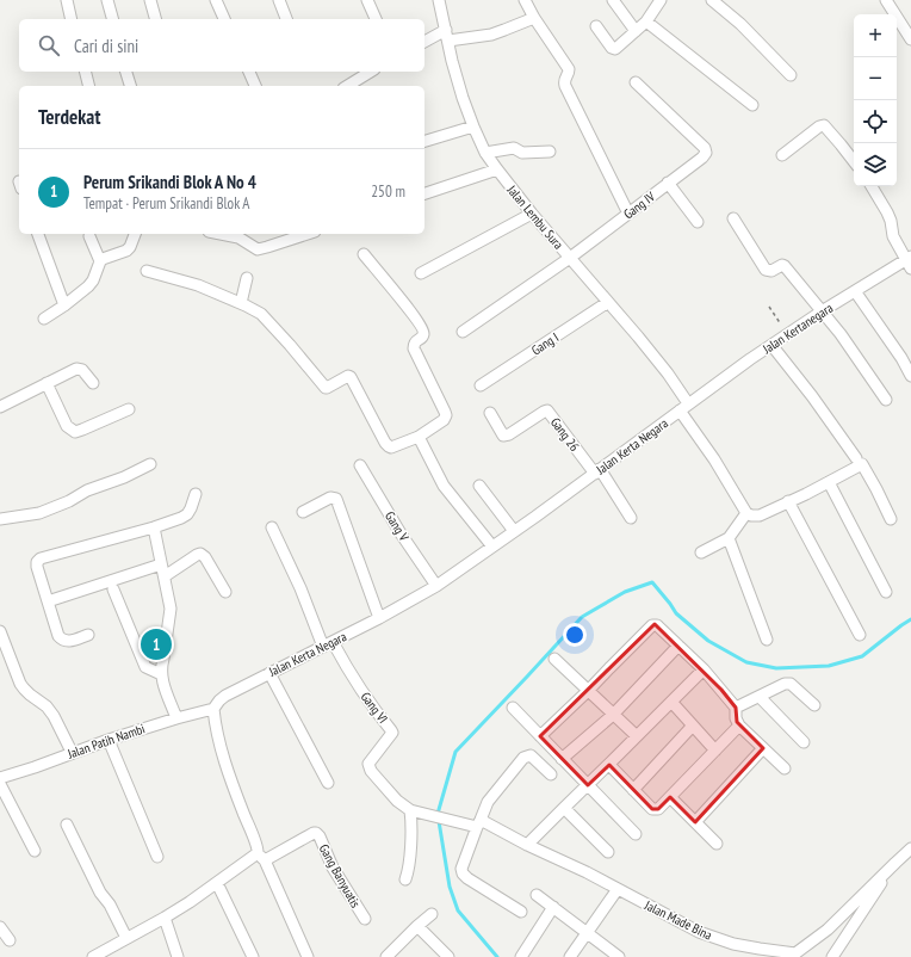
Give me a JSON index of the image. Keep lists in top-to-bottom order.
{
  "streets": {
    "street": [
      "Gang IV",
      "Jalan Lembu Sura",
      "Jalan Kertanegara",
      "Gang I",
      "Gang 26",
      "Jalan Kerta Negara",
      "Gang V",
      "Gang VI",
      "Jalan Patih Nambi",
      "Gang Banyuatis",
      "Jalan Made Bina"
    ]
  },
  "crossings": [
    ["Gang IV", "Jalan Lembu Sura"],
    ["Jalan Lembu Sura", "Jalan Kertanegara"],
    ["Jalan Lembu Sura", "Gang I"],
    ["Jalan Lembu Sura", "Jalan Kerta Negara"],
    ["Jalan Kertanegara", "Jalan Kerta Negara"],
    ["Gang 26", "Jalan Kerta Negara"],
    ["Jalan Kerta Negara", "Gang V"],
    ["Jalan Kerta Negara", "Gang VI"],
    ["Jalan Kerta Negara", "Jalan Patih Nambi"],
    ["Gang VI", "Jalan Made Bina"]
  ],
  "page": {
    "map_buttons": ["+", "−"],
    "search": "Cari di sini",
    "heading": "Terdekat",
    "list": [
      {
        "mark": "1",
        "name": "Perum Srikandi Blok A No 4",
        "note": "Tempat · Perum Srikandi Blok A",
        "value": "250 m"
      }
    ],
    "pins": "1"
  }
}
